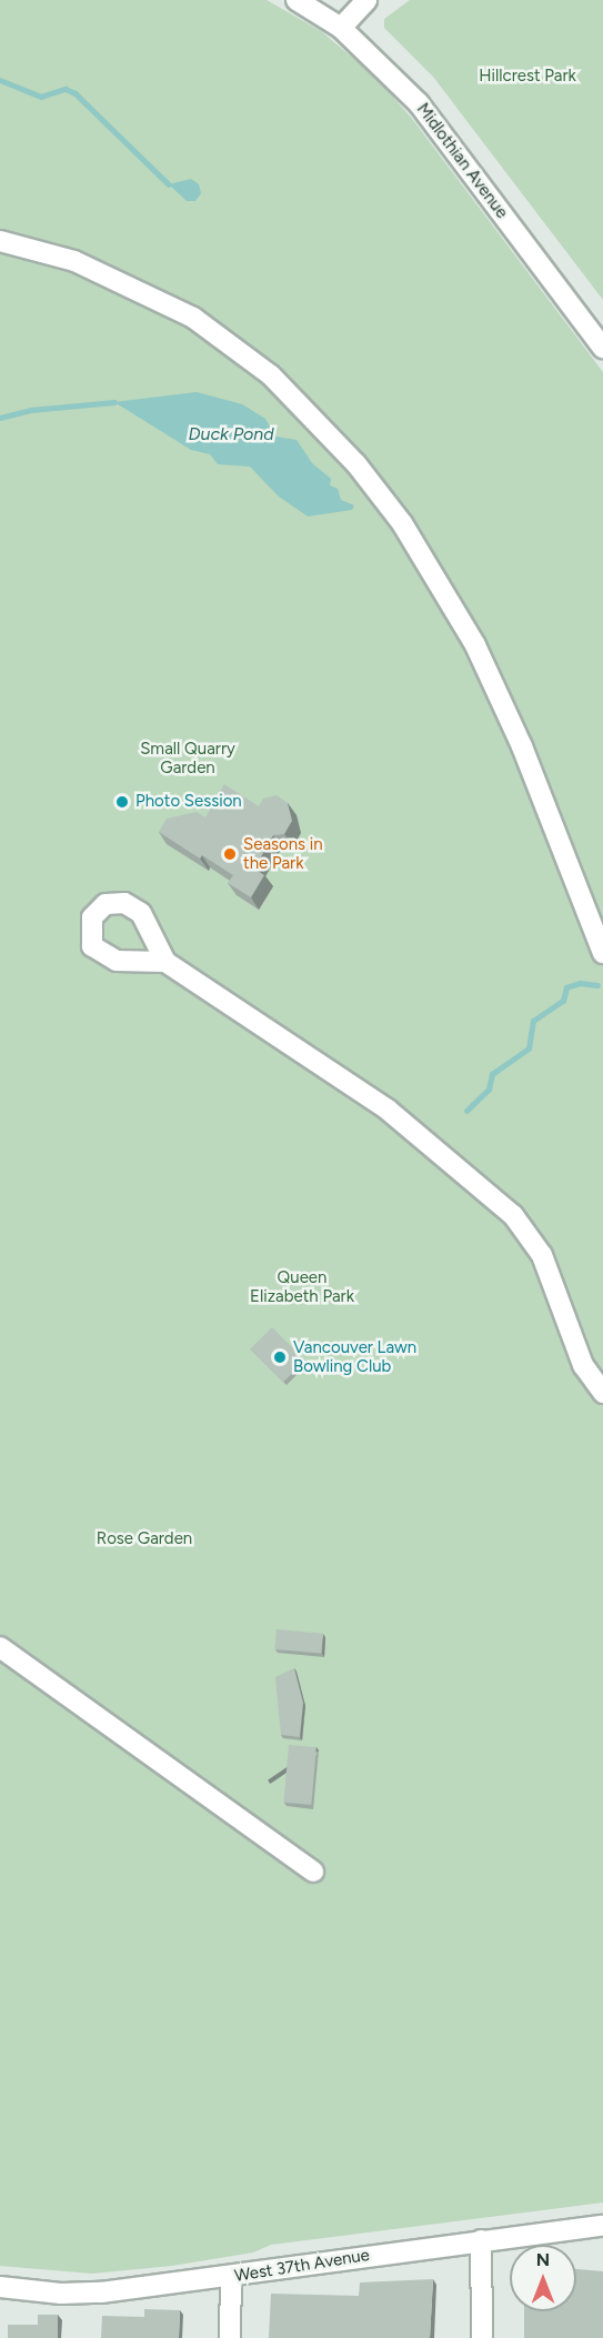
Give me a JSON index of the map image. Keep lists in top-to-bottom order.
{
  "streets": {
    "street": ["Midlothian Avenue", "West 37th Avenue"]
  },
  "water": ["Duck Pond"],
  "parks": [
    "Hillcrest Park",
    "Small Quarry Garden",
    "Queen Elizabeth Park",
    "Rose Garden"
  ],
  "places": ["Photo Session", "Seasons in the Park", "Vancouver Lawn Bowling Club"],
  "north": "top"
}
